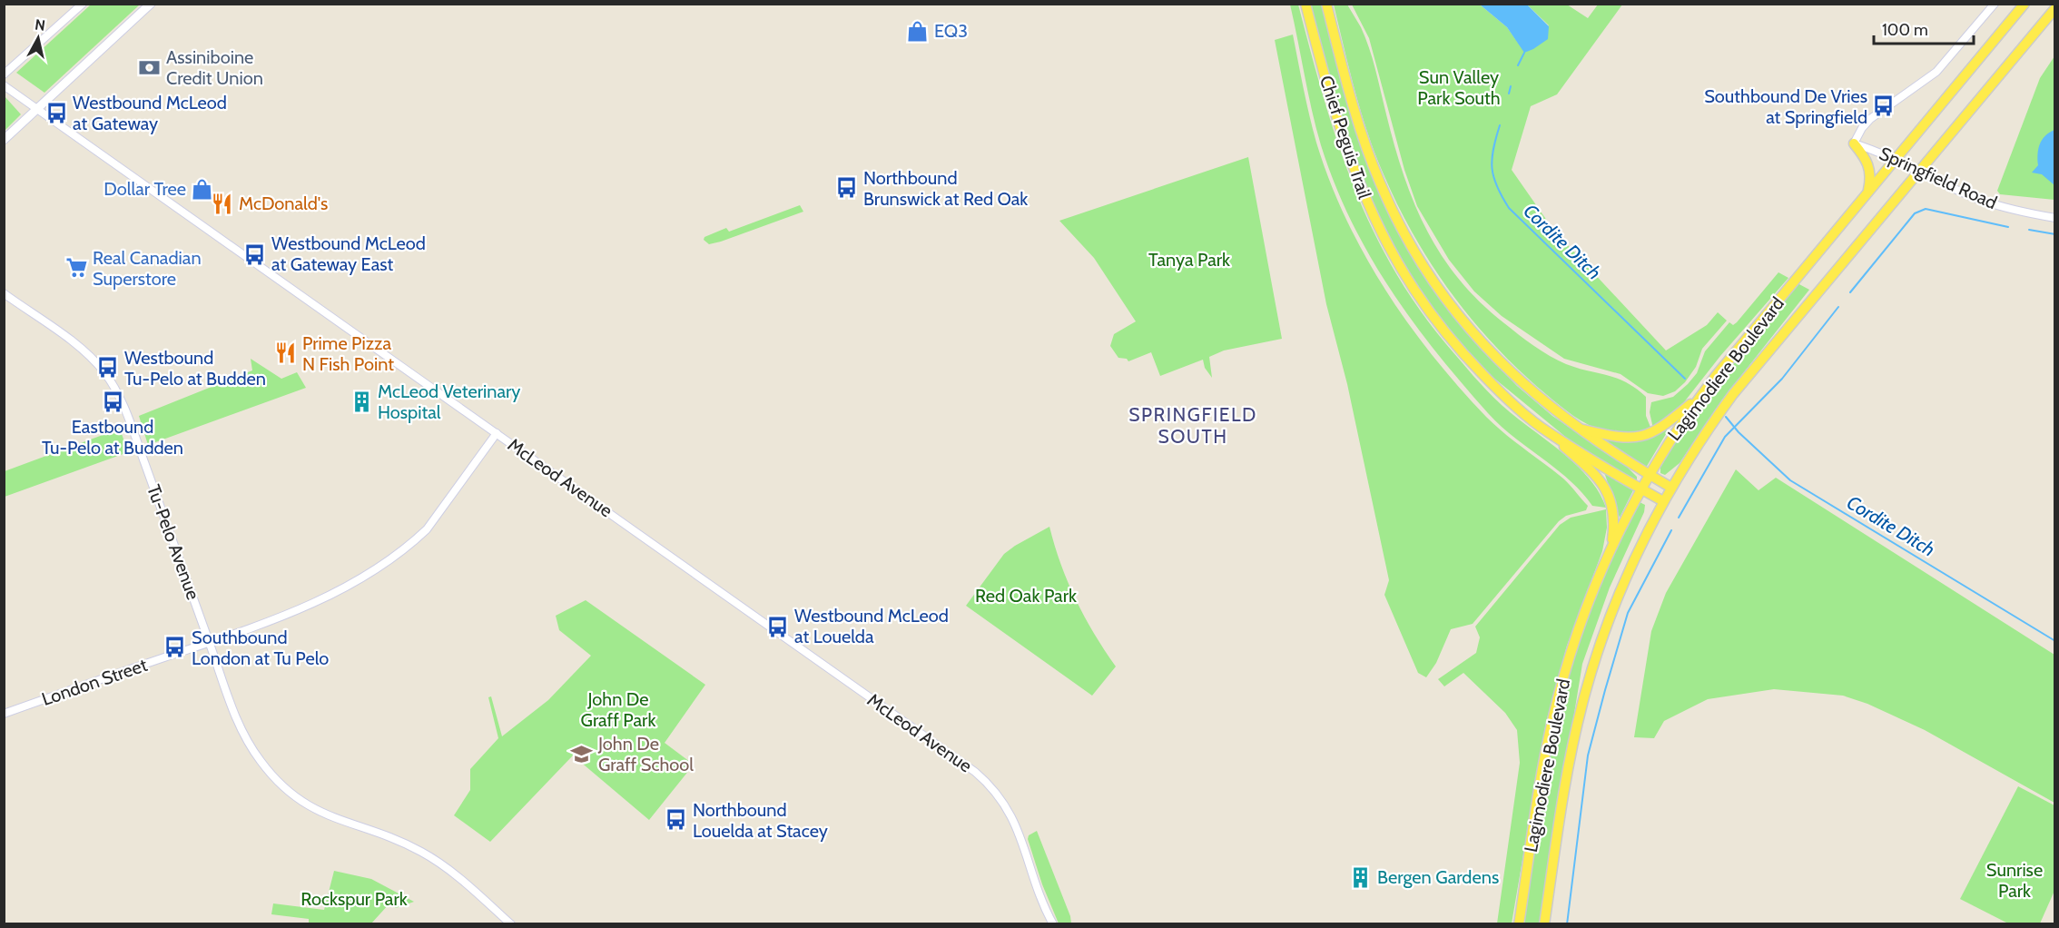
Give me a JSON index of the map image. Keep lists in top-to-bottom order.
{
  "streets": {
    "main road": ["Chief Peguis Trail", "Lagimodiere Boulevard"],
    "street": [
      "Springfield Road",
      "McLeod Avenue",
      "Tu-Pelo Avenue",
      "London Street"
    ]
  },
  "crossings": [
    ["Chief Peguis Trail", "Lagimodiere Boulevard"],
    ["Springfield Road", "Lagimodiere Boulevard"],
    ["McLeod Avenue", "London Street"],
    ["Tu-Pelo Avenue", "London Street"]
  ],
  "districts": ["SPRINGFIELD SOUTH"],
  "water": ["Cordite Ditch"],
  "parks": [
    "Sun Valley Park South",
    "Tanya Park",
    "Red Oak Park",
    "John De Graff Park",
    "Sunrise Park",
    "Rockspur Park"
  ],
  "places": {
    "shop": ["EQ3", "Dollar Tree"],
    "bank": ["Assiniboine Credit Union"],
    "bus stop": [
      "Southbound De Vries at Springfield",
      "Westbound McLeod at Gateway",
      "Northbound Brunswick at Red Oak",
      "Westbound McLeod at Gateway East",
      "Westbound Tu-Pelo at Budden",
      "Eastbound Tu-Pelo at Budden",
      "Westbound McLeod at Louelda",
      "Southbound London at Tu Pelo",
      "Northbound Louelda at Stacey"
    ],
    "restaurant": ["McDonald's", "Prime Pizza N Fish Point"],
    "supermarket": ["Real Canadian Superstore"],
    "building": ["McLeod Veterinary Hospital", "Bergen Gardens"],
    "school or university": ["John De Graff School"]
  },
  "scale_bar": "100 m",
  "north": "top"
}
